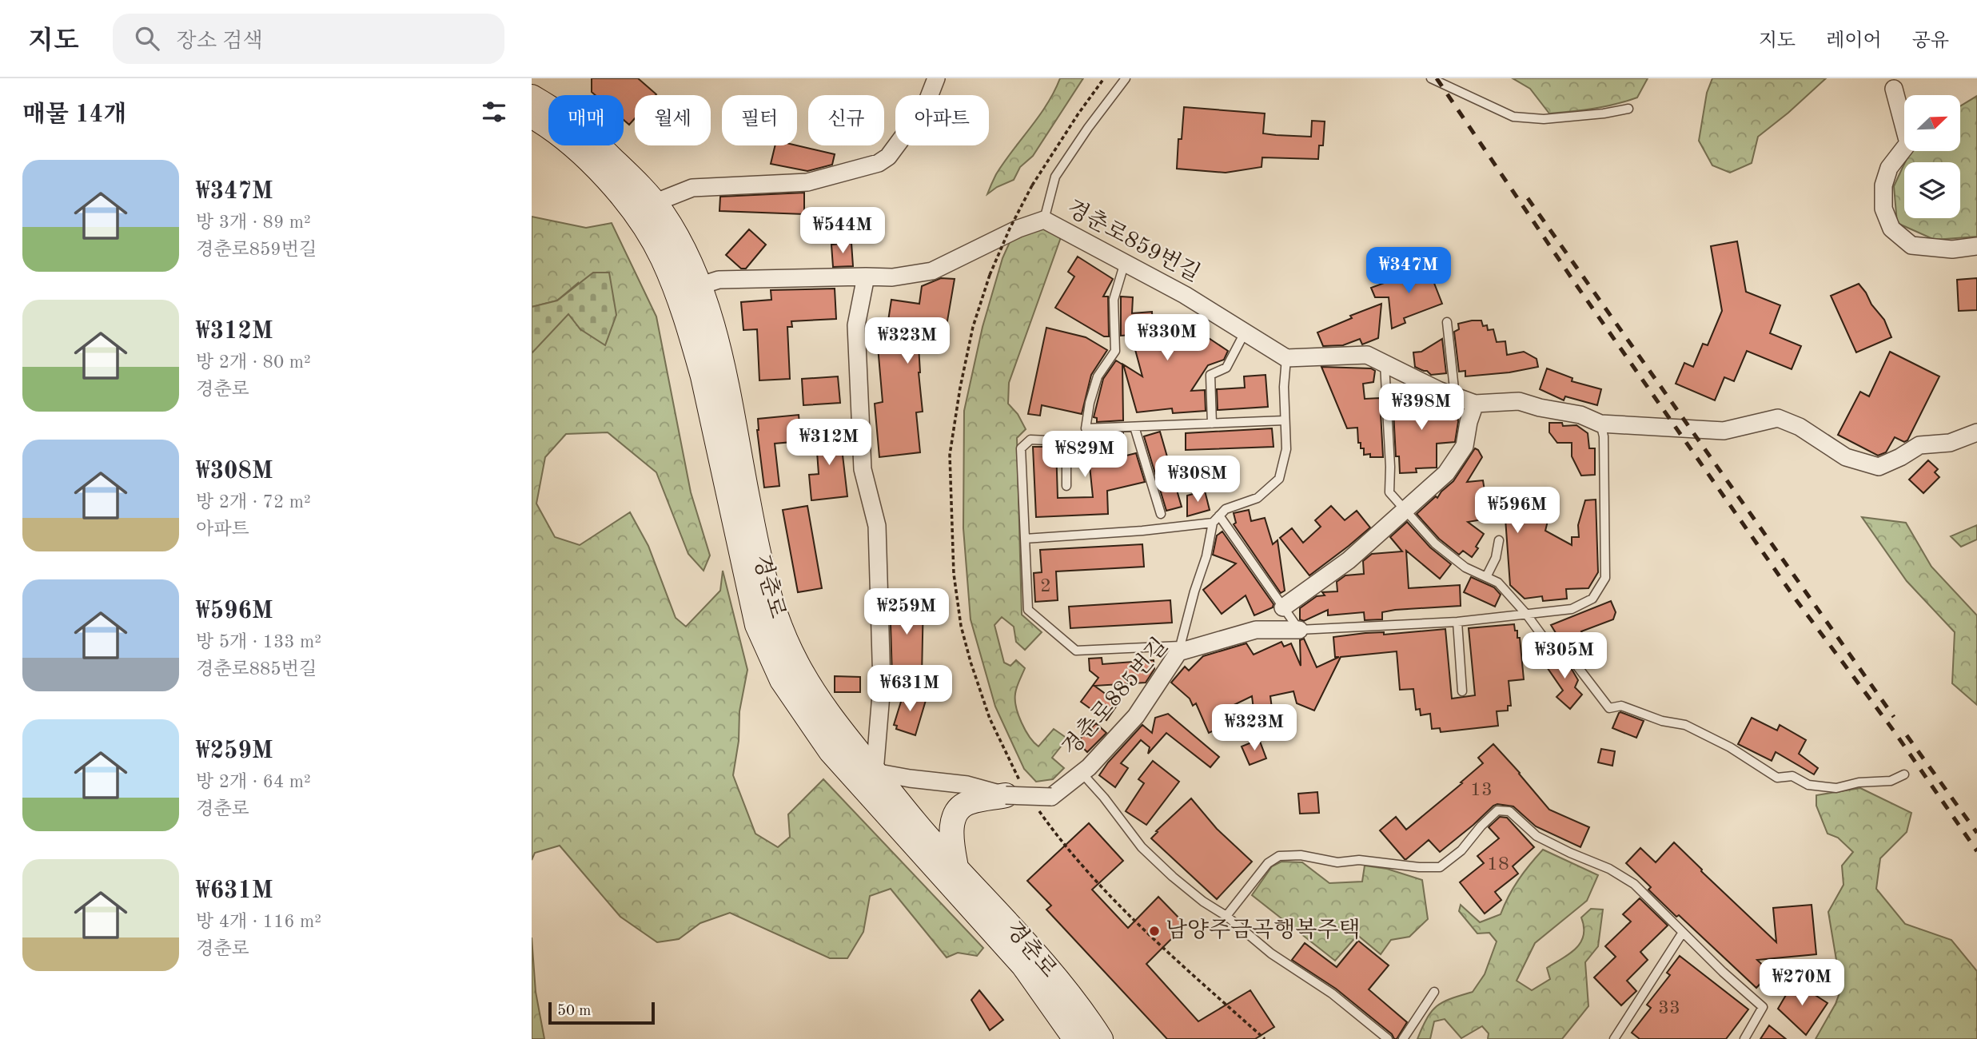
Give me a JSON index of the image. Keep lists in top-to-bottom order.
{
  "streets": {
    "street": ["경춘로859번길", "경춘로", "경춘로885번길"]
  },
  "crossings": [
    ["경춘로859번길", "경춘로"],
    ["경춘로", "경춘로885번길"]
  ],
  "places": ["남양주금곡행복주택"],
  "house_numbers": [
    "2",
    "13",
    "18",
    "33"
  ],
  "scale_bar": "50 m",
  "north": "top right",
  "page": {
    "header": "지도",
    "search": "장소 검색",
    "nav": ["지도", "레이어", "공유"],
    "heading": "매물 14개",
    "chip": [
      "매매",
      "월세",
      "필터",
      "신규",
      "아파트"
    ],
    "list": [
      {
        "name": "₩347M",
        "note": "방 3개 · 89 m² · 경춘로859번길"
      },
      {
        "name": "₩312M",
        "note": "방 2개 · 80 m² · 경춘로"
      },
      {
        "name": "₩308M",
        "note": "방 2개 · 72 m² · 아파트"
      },
      {
        "name": "₩596M",
        "note": "방 5개 · 133 m² · 경춘로885번길"
      },
      {
        "name": "₩259M",
        "note": "방 2개 · 64 m² · 경춘로"
      },
      {
        "name": "₩631M",
        "note": "방 4개 · 116 m² · 경춘로"
      }
    ],
    "price": [
      "₩544M",
      "₩347M",
      "₩330M",
      "₩323M",
      "₩398M",
      "₩312M",
      "₩829M",
      "₩308M",
      "₩596M",
      "₩259M",
      "₩305M",
      "₩631M",
      "₩323M",
      "₩270M"
    ],
    "scale": "50 m"
  }
}
